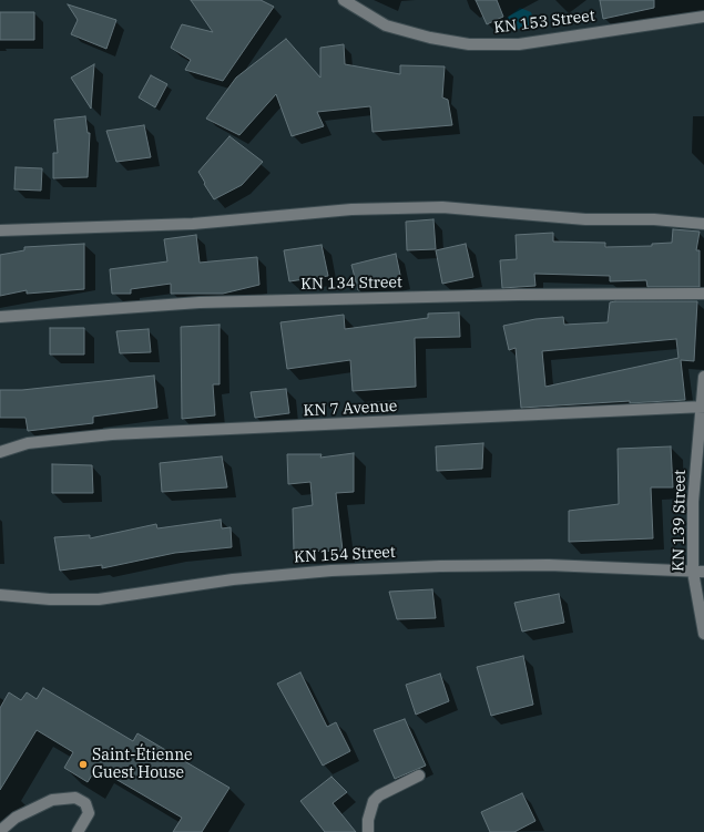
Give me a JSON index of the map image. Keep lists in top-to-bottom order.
{
  "streets": {
    "street": [
      "KN 153 Street",
      "KN 134 Street",
      "KN 7 Avenue",
      "KN 139 Street",
      "KN 154 Street"
    ]
  },
  "crossings": [
    ["KN 7 Avenue", "KN 139 Street"],
    ["KN 139 Street", "KN 154 Street"]
  ],
  "places": ["Saint-Étienne Guest House"]
}
